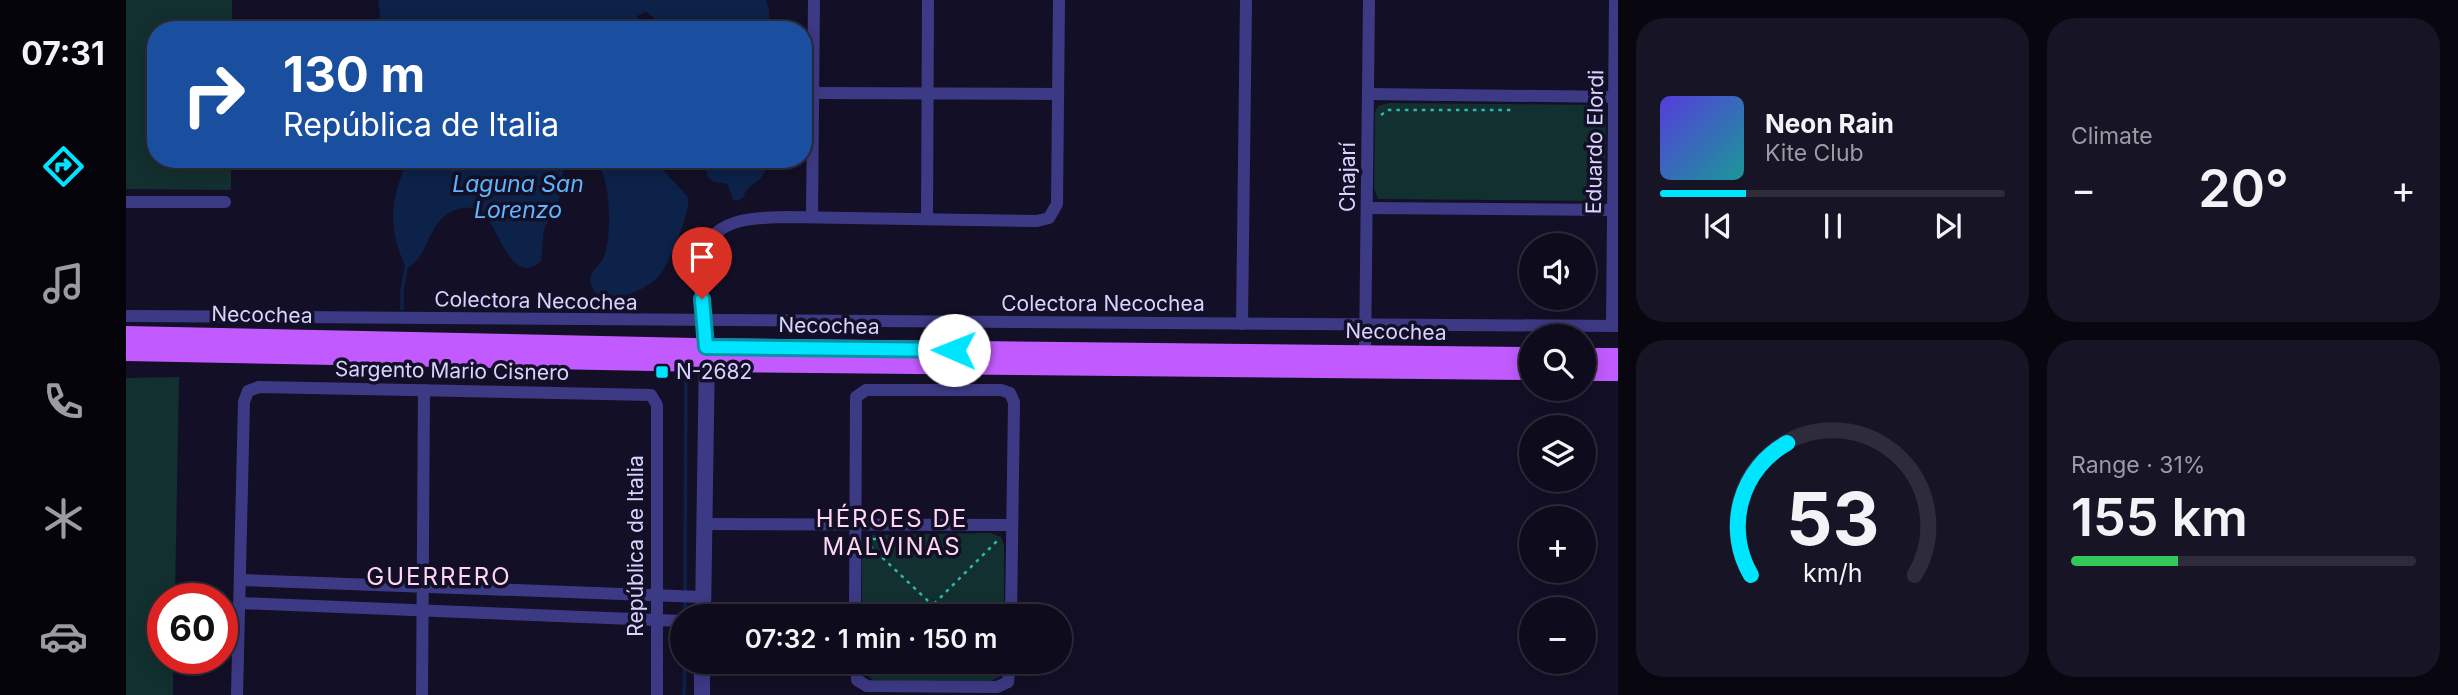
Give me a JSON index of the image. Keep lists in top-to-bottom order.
{
  "streets": {
    "main road": ["Necochea"],
    "street": [
      "Eduardo Elordi",
      "Chajarí",
      "Colectora Necochea",
      "Sargento Mario Cisnero",
      "República de Italia"
    ]
  },
  "crossings": [
    ["Eduardo Elordi", "Colectora Necochea"],
    ["Chajarí", "Colectora Necochea"],
    ["Chajarí", "Necochea"],
    ["Sargento Mario Cisnero", "República de Italia"]
  ],
  "districts": ["HÉROES DE MALVINAS", "GUERRERO"],
  "water": ["Laguna San Lorenzo"],
  "places": {
    "transit": ["N-2682"]
  },
  "page": {
    "tabs": "07:31",
    "tile": [
      "Climate",
      ["Range · 31%", "155 km"]
    ],
    "turn": ["130 m", "República de Italia"],
    "song": ["Neon Rain", "Kite Club"],
    "heat": ["−", "20°", "+"],
    "map_buttons": ["+", "−"],
    "limit": "60",
    "trip": "07:32 · 1 min · 150 m",
    "gauge": ["53", "km/h"]
  }
}
